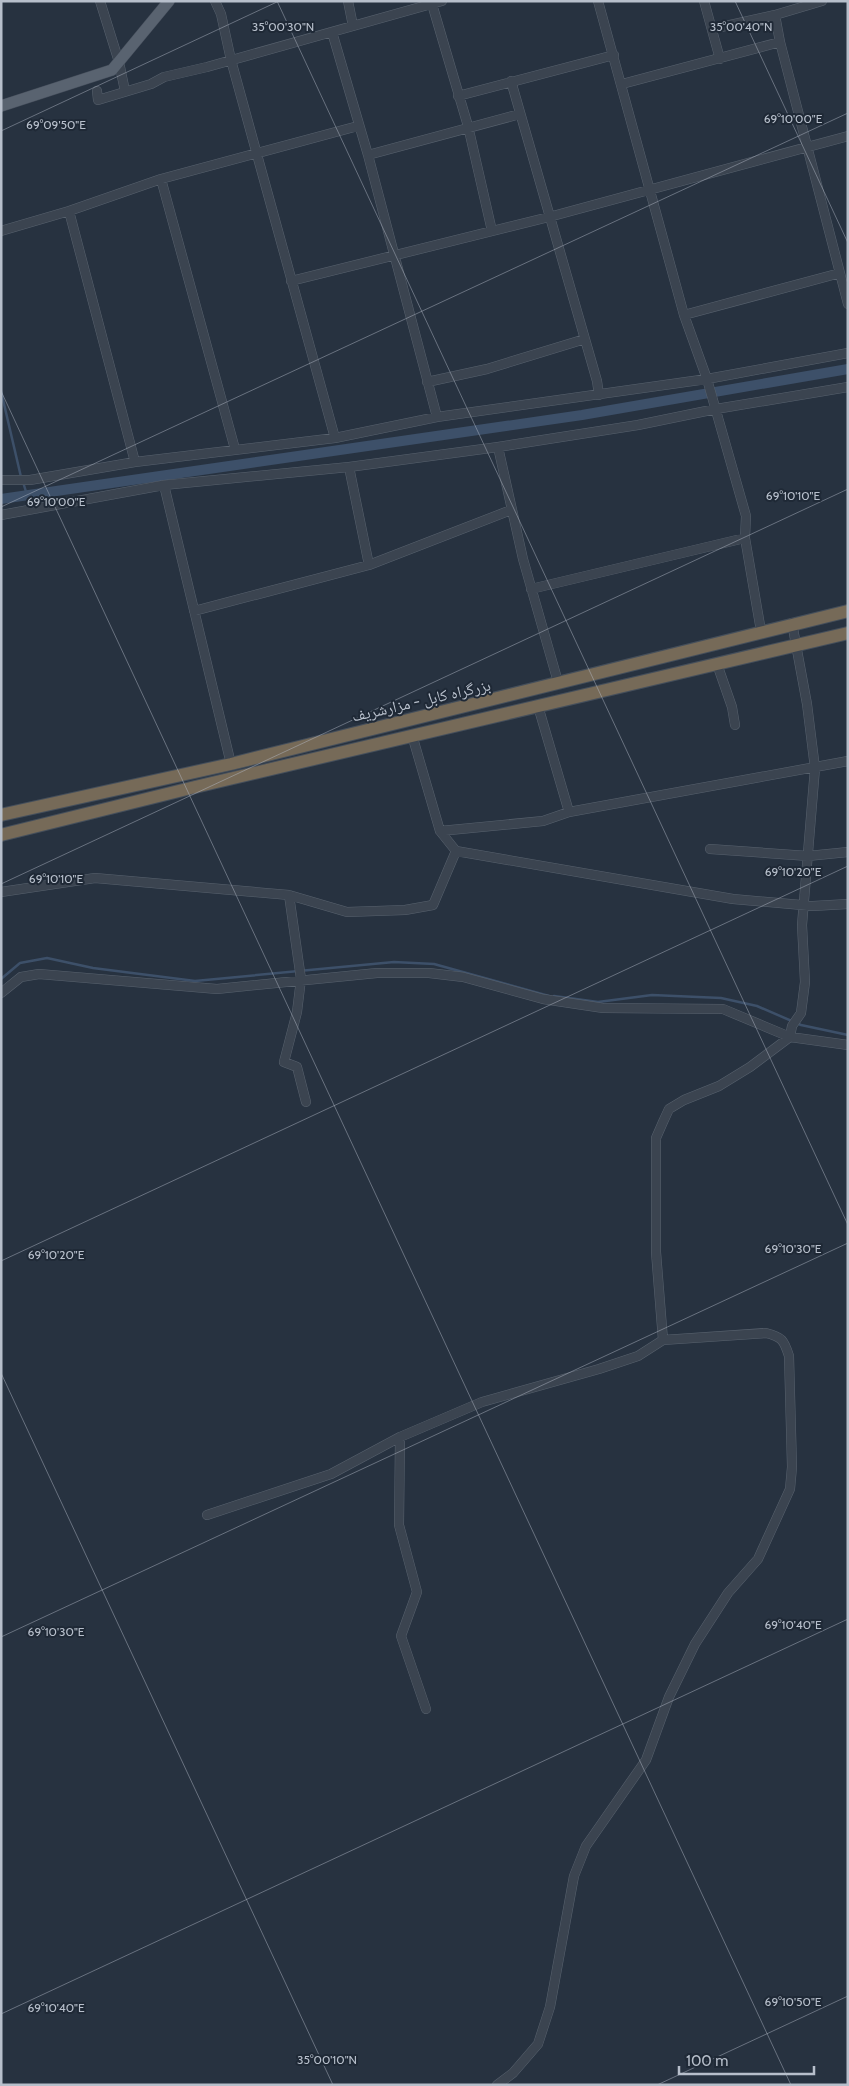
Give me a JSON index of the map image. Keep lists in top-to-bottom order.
{
  "streets": {
    "highway": ["بزرگراه کابل - مزارشریف"]
  },
  "scale_bar": "100 m",
  "coordinates": [
    "35°00'30\"N",
    "35°00'40\"N",
    "69°10'00\"E",
    "69°09'50\"E",
    "69°10'10\"E",
    "69°10'20\"E",
    "69°10'30\"E",
    "69°10'40\"E",
    "69°10'50\"E",
    "35°00'10\"N"
  ]
}
